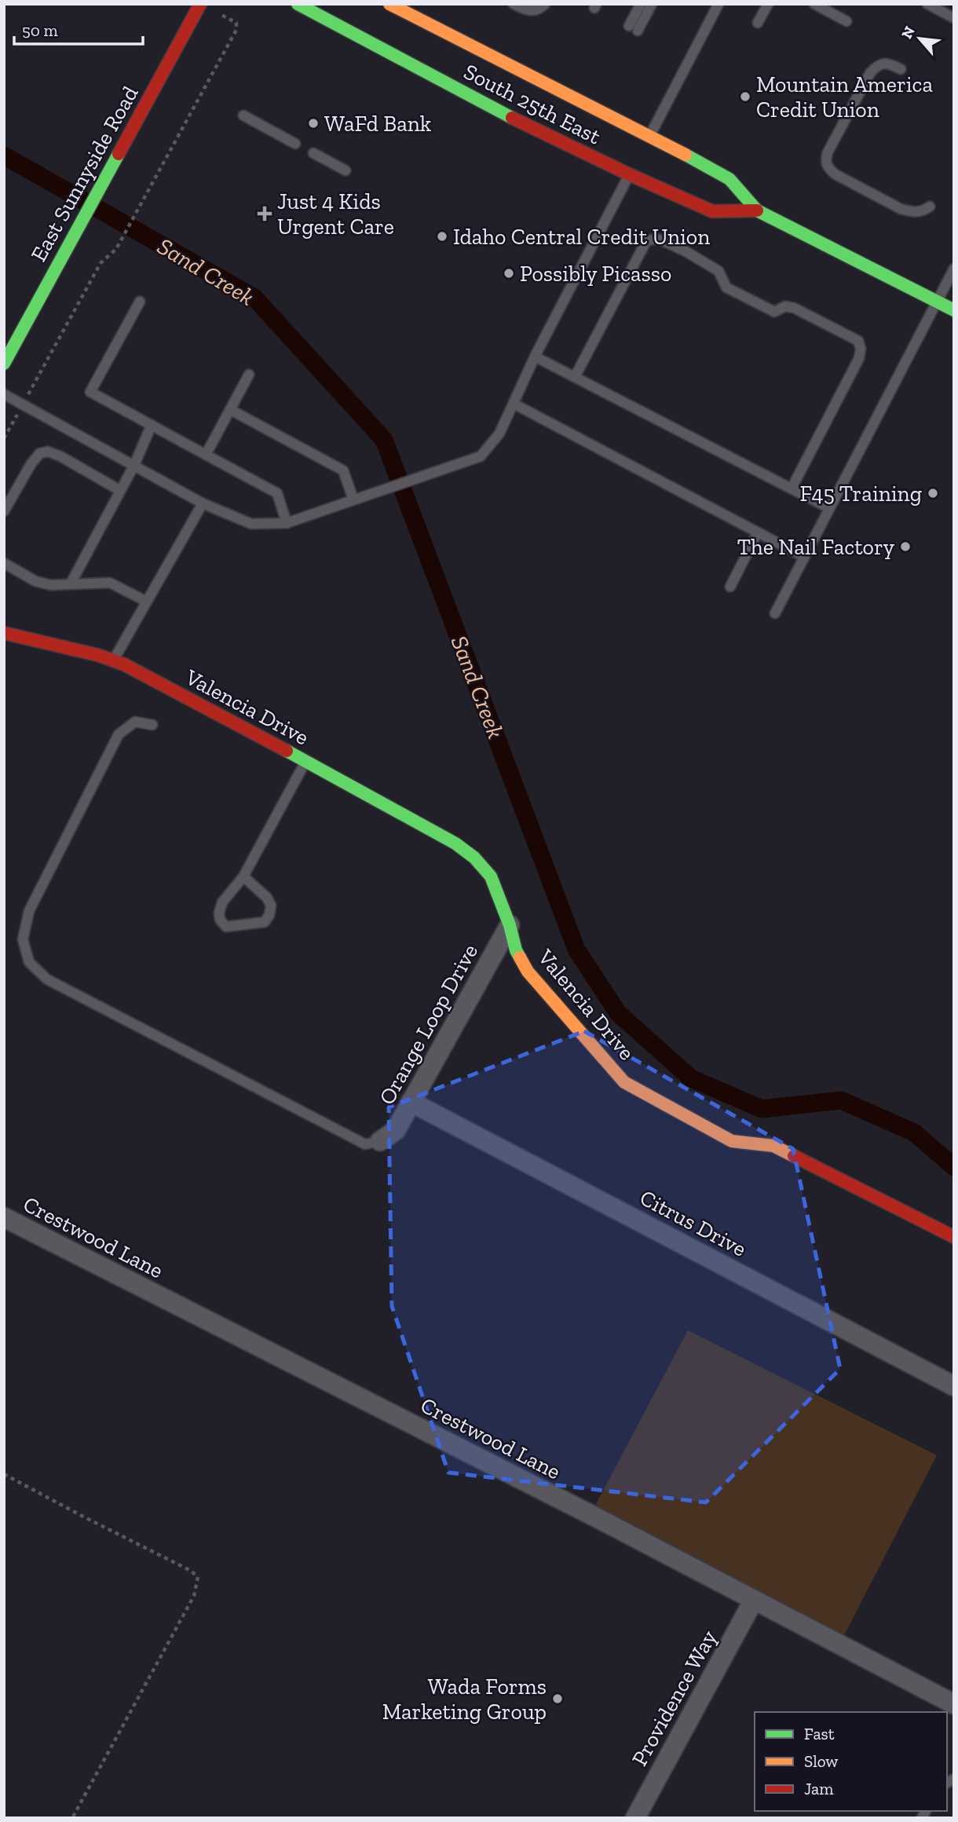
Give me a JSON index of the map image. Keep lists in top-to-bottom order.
{
  "streets": {
    "main road": ["South 25th East", "East Sunnyside Road", "Valencia Drive"],
    "street": [
      "Orange Loop Drive",
      "Citrus Drive",
      "Crestwood Lane",
      "Providence Way"
    ]
  },
  "crossings": [
    ["Valencia Drive", "Orange Loop Drive"],
    ["Orange Loop Drive", "Citrus Drive"],
    ["Crestwood Lane", "Providence Way"]
  ],
  "water": ["Sand Creek"],
  "places": {
    "other": [
      "Mountain America Credit Union",
      "WaFd Bank",
      "Idaho Central Credit Union",
      "Possibly Picasso",
      "F45 Training",
      "The Nail Factory",
      "Wada Forms Marketing Group"
    ],
    "health": ["Just 4 Kids Urgent Care"]
  },
  "legend": ["Fast", "Slow", "Jam"],
  "scale_bar": "50 m",
  "north": "top left"
}
